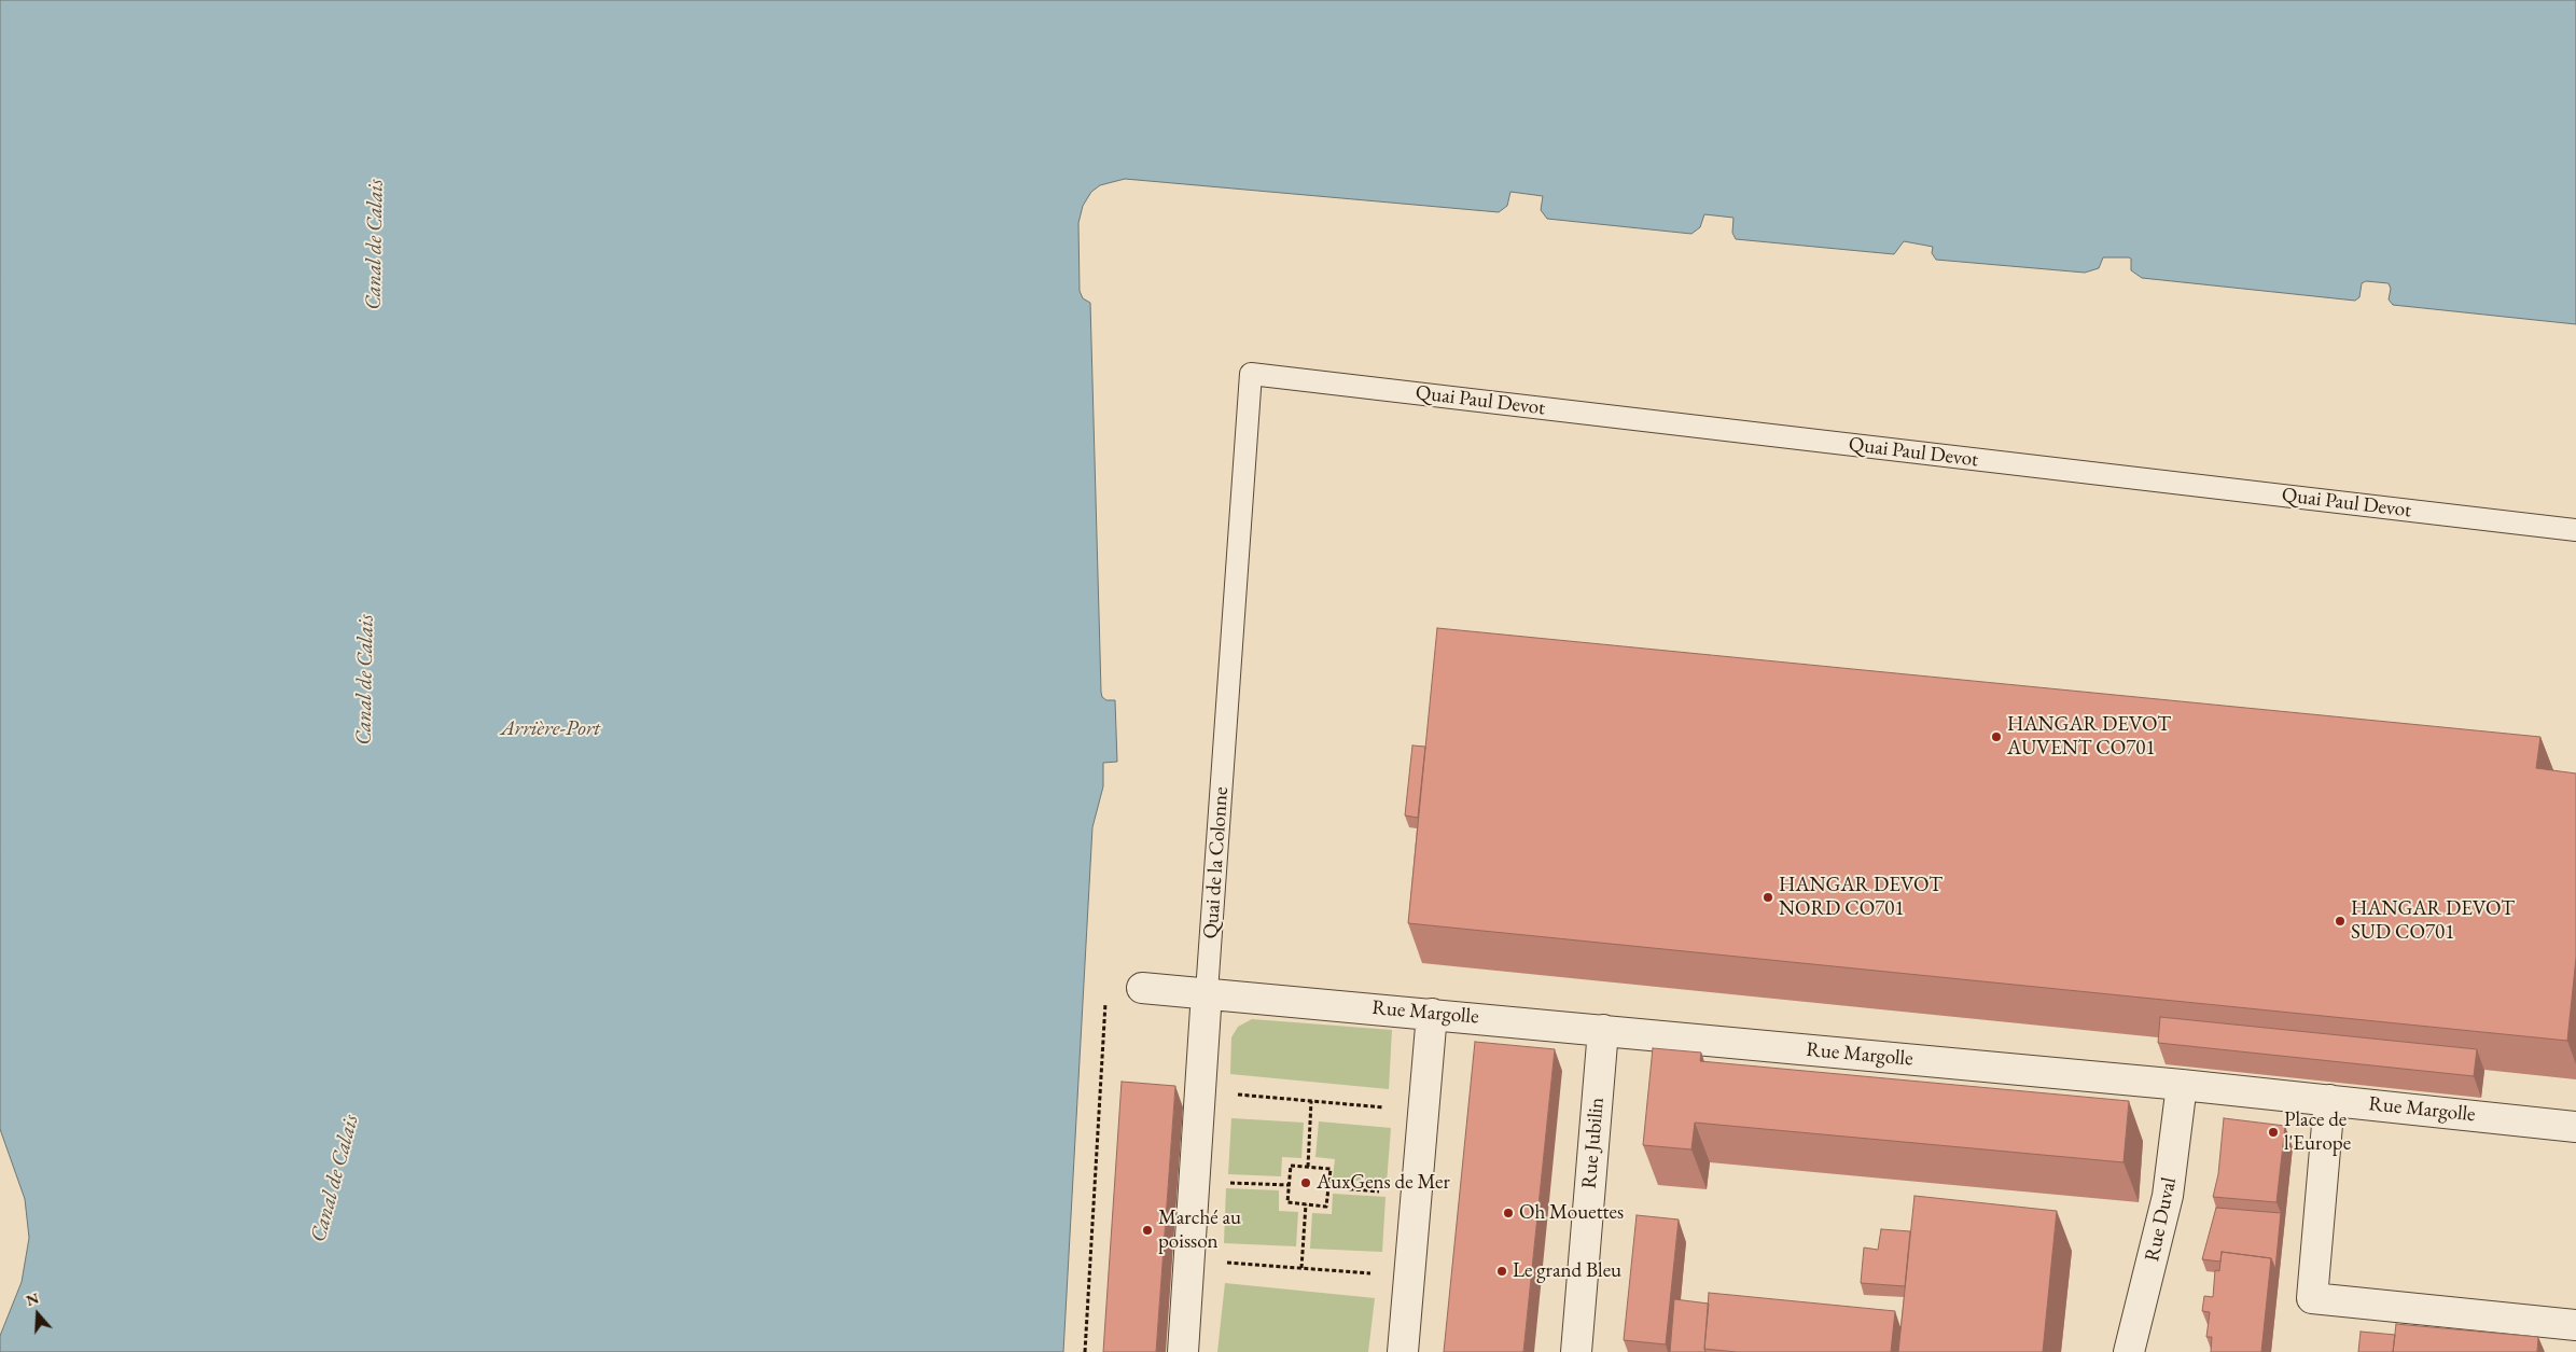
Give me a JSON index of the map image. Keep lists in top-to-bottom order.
{
  "streets": {
    "street": [
      "Quai de la Colonne",
      "Rue Margolle",
      "Rue Jubilin",
      "Rue Duval"
    ],
    "lane": ["Quai Paul Devot"]
  },
  "crossings": [
    ["Quai Paul Devot", "Quai de la Colonne"],
    ["Quai de la Colonne", "Rue Margolle"],
    ["Rue Margolle", "Rue Jubilin"],
    ["Rue Margolle", "Rue Duval"]
  ],
  "water": ["Canal de Calais", "Arrière-Port"],
  "places": [
    "HANGAR DEVOT AUVENT CO701",
    "HANGAR DEVOT NORD CO701",
    "HANGAR DEVOT SUD CO701",
    "Place de l'Europe",
    "AuxGens de Mer",
    "Oh Mouettes",
    "Marché au poisson",
    "Le grand Bleu"
  ],
  "north": "top"
}
